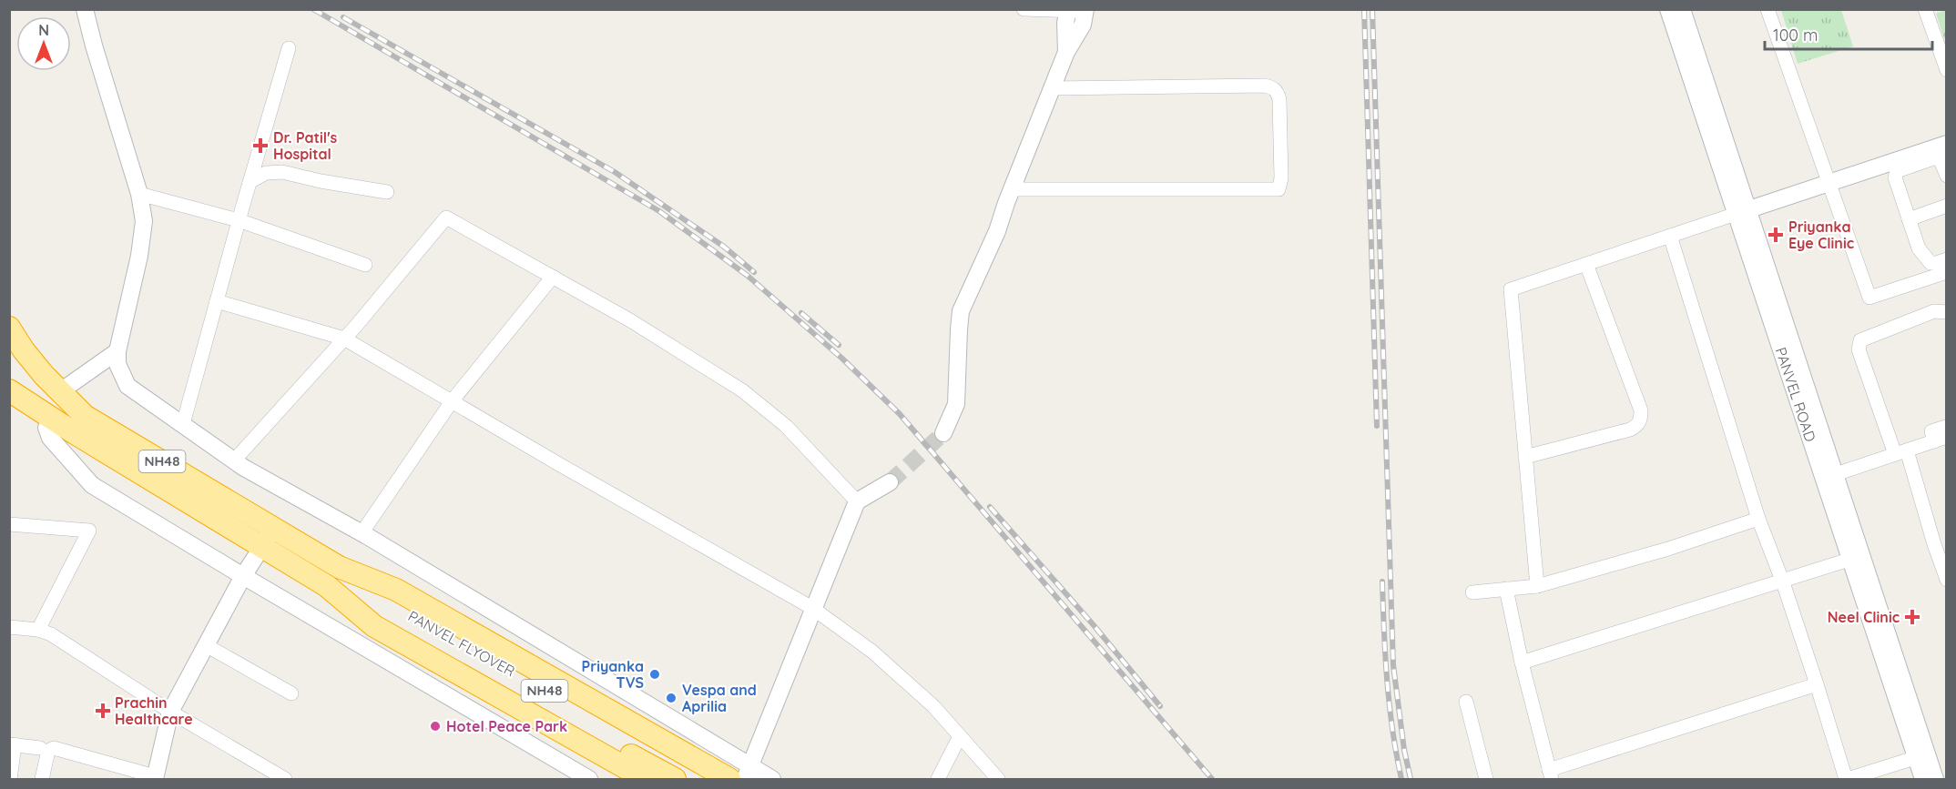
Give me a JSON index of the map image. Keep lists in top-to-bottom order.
{
  "streets": {
    "highway": ["NH48", "PANVEL FLYOVER"],
    "street": ["PANVEL ROAD"]
  },
  "crossings": [
    ["NH48", "PANVEL FLYOVER"]
  ],
  "places": {
    "health": [
      "Dr. Patil's Hospital",
      "Priyanka Eye Clinic",
      "Neel Clinic",
      "Prachin Healthcare"
    ],
    "other": ["Priyanka TVS", "Vespa and Aprilia", "Hotel Peace Park"]
  },
  "scale_bar": "100 m",
  "north": "top"
}
